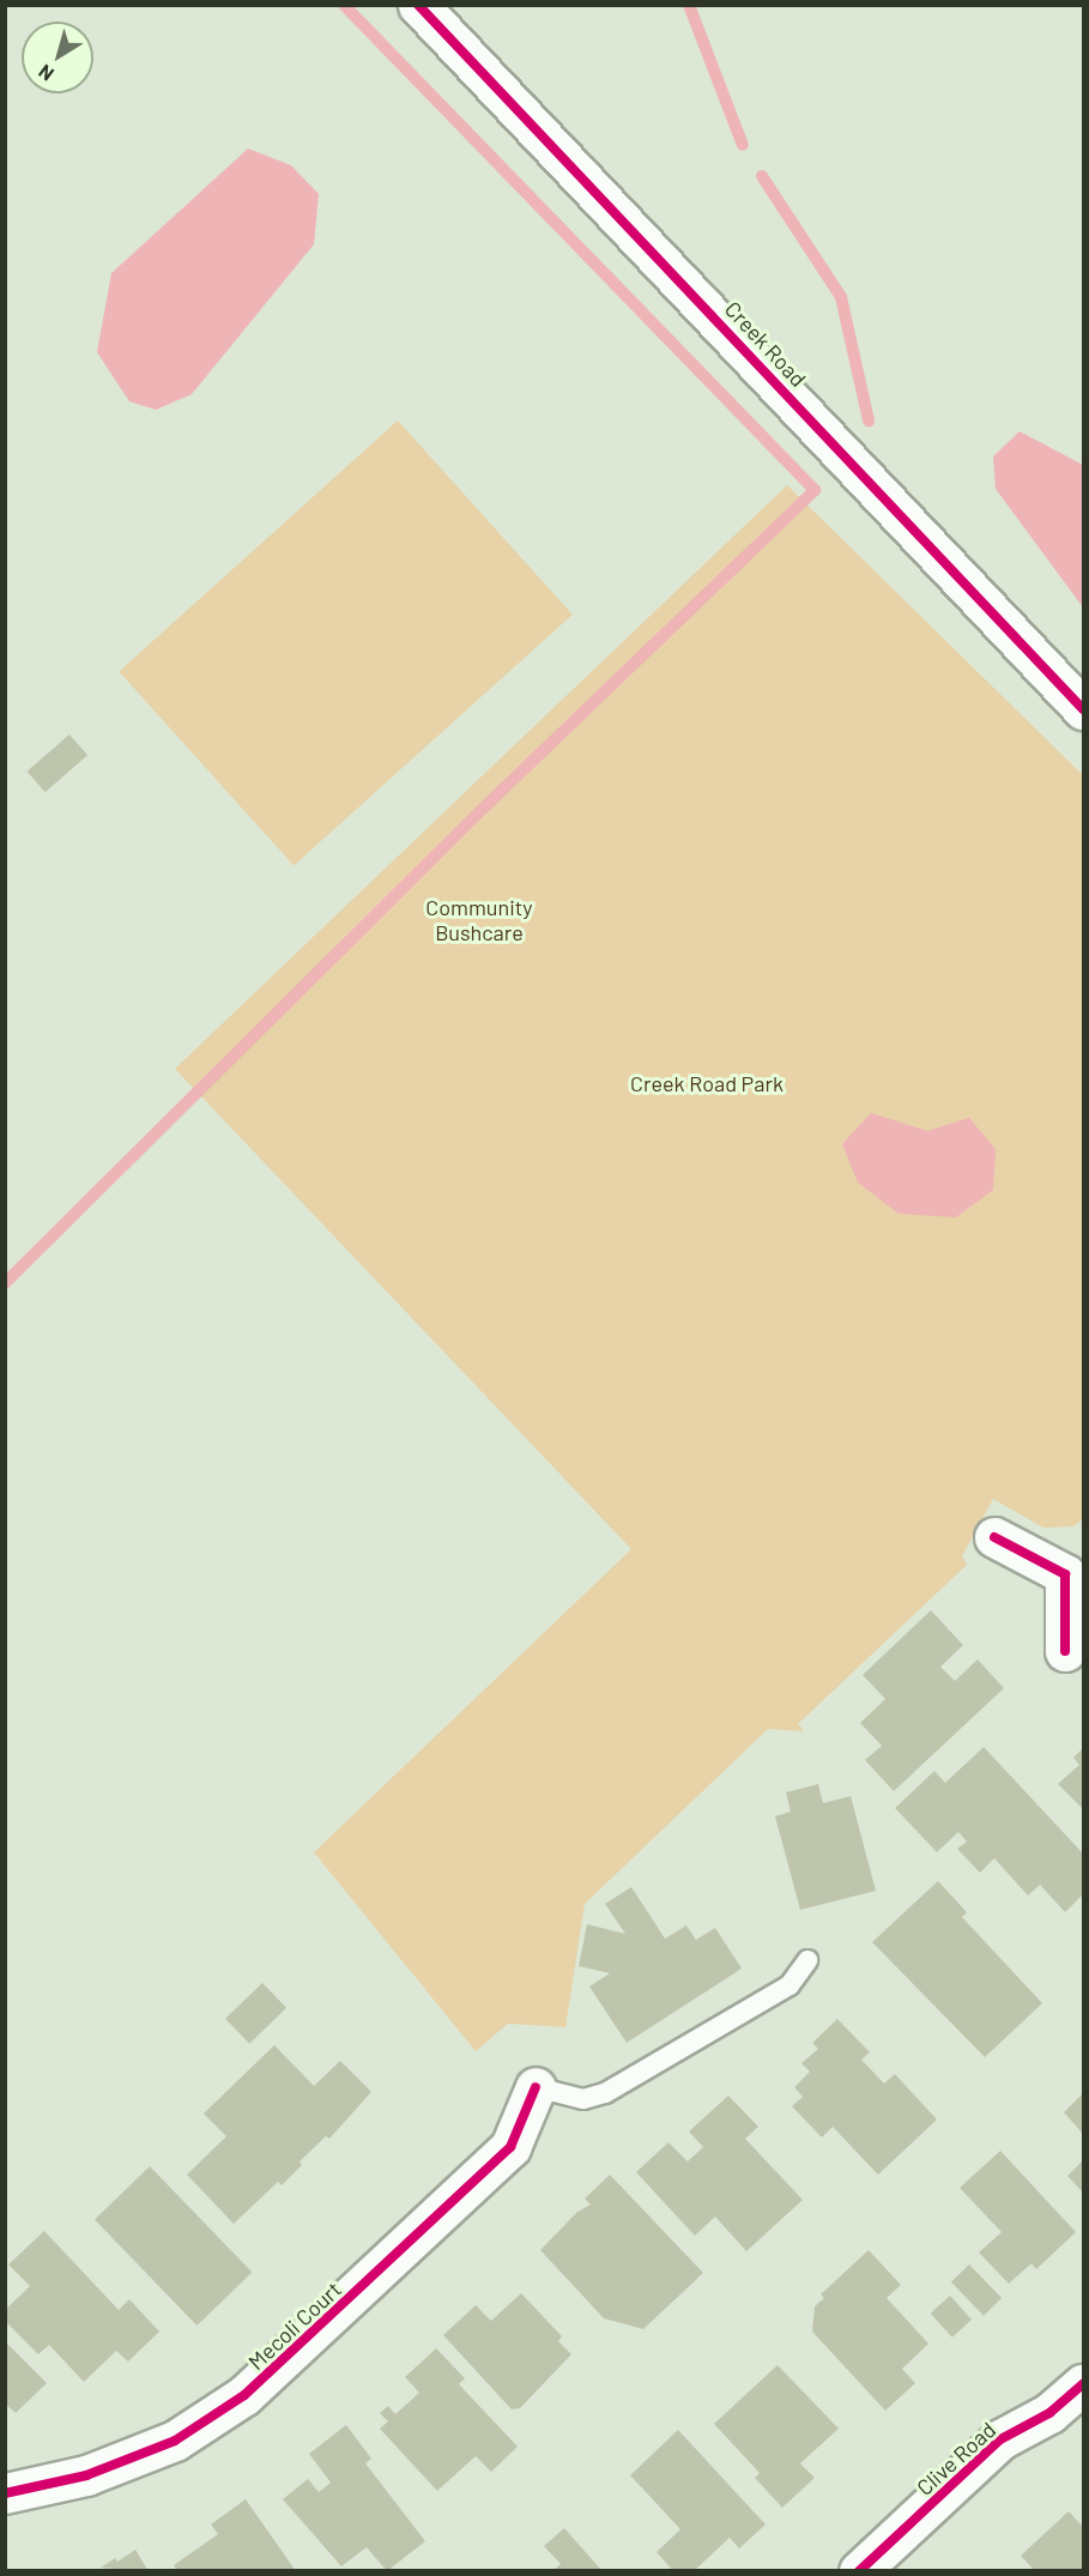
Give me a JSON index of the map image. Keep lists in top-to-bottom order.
{
  "streets": {
    "street": ["Creek Road", "Mecoli Court", "Clive Road"]
  },
  "parks": ["Community Bushcare", "Creek Road Park"],
  "north": "bottom left"
}
